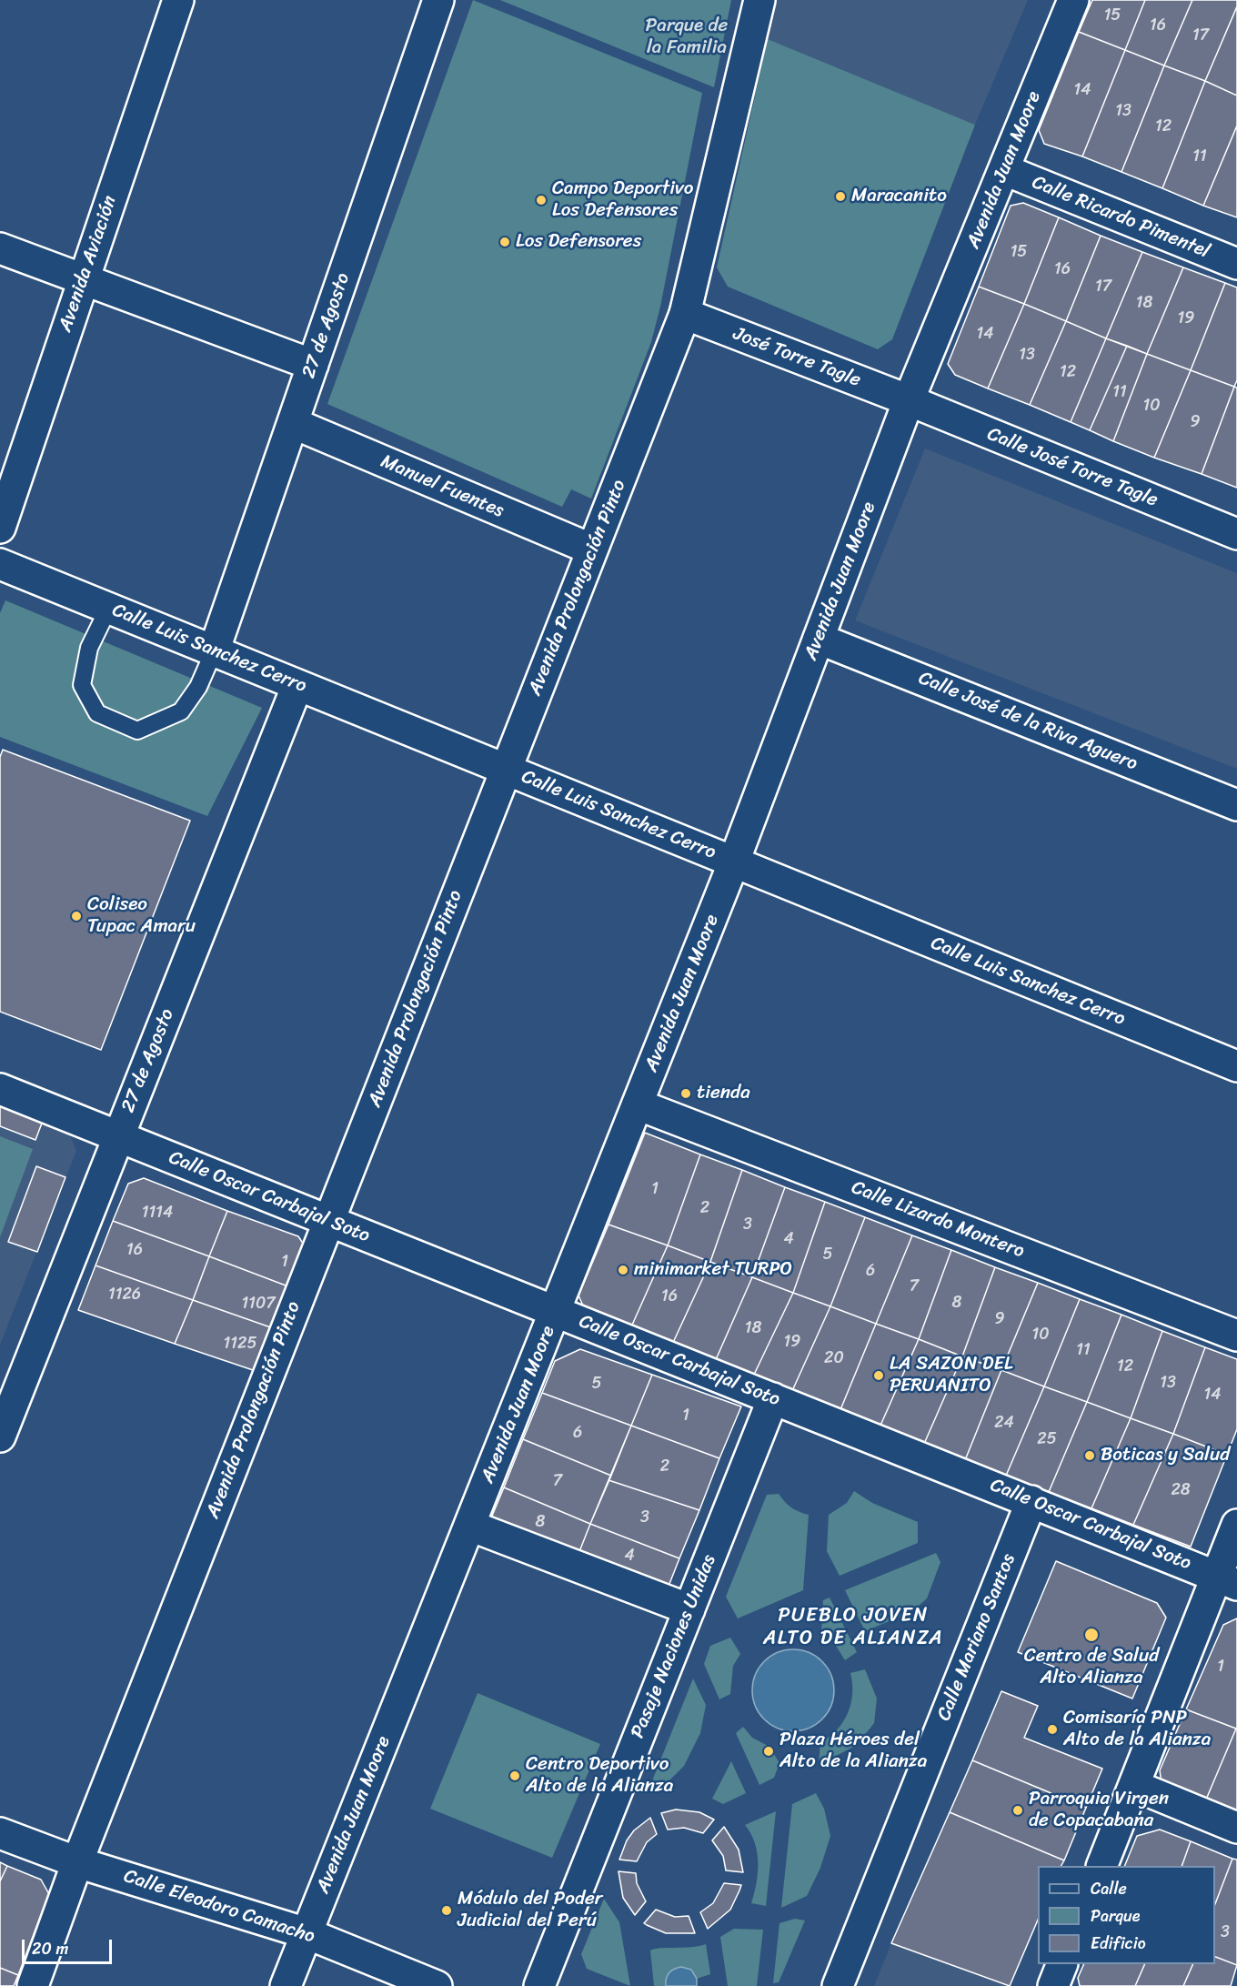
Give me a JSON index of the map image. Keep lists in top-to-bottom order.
{
  "streets": {
    "street": [
      "Avenida Juan Moore",
      "Calle Ricardo Pimentel",
      "Avenida Aviación",
      "27 de Agosto",
      "José Torre Tagle",
      "Calle José Torre Tagle",
      "Manuel Fuentes",
      "Avenida Prolongación Pinto",
      "Calle Luis Sanchez Cerro",
      "Calle José de la Riva Aguero",
      "Calle Oscar Carbajal Soto",
      "Calle Lizardo Montero",
      "Calle Mariano Santos",
      "Pasaje Naciones Unidas",
      "Calle Eleodoro Camacho"
    ]
  },
  "crossings": [
    ["Avenida Juan Moore", "Calle Ricardo Pimentel"],
    ["Avenida Juan Moore", "José Torre Tagle"],
    ["Avenida Juan Moore", "Calle José Torre Tagle"],
    ["Avenida Juan Moore", "Calle Luis Sanchez Cerro"],
    ["Avenida Juan Moore", "Calle José de la Riva Aguero"],
    ["Avenida Juan Moore", "Calle Oscar Carbajal Soto"],
    ["Avenida Juan Moore", "Calle Lizardo Montero"],
    ["Avenida Juan Moore", "Calle Eleodoro Camacho"],
    ["27 de Agosto", "Manuel Fuentes"],
    ["27 de Agosto", "Calle Luis Sanchez Cerro"],
    ["27 de Agosto", "Calle Oscar Carbajal Soto"],
    ["José Torre Tagle", "Calle José Torre Tagle"],
    ["José Torre Tagle", "Avenida Prolongación Pinto"],
    ["Manuel Fuentes", "Avenida Prolongación Pinto"],
    ["Avenida Prolongación Pinto", "Calle Luis Sanchez Cerro"],
    ["Avenida Prolongación Pinto", "Calle Oscar Carbajal Soto"],
    ["Avenida Prolongación Pinto", "Calle Eleodoro Camacho"],
    ["Calle Oscar Carbajal Soto", "Calle Mariano Santos"],
    ["Calle Oscar Carbajal Soto", "Pasaje Naciones Unidas"]
  ],
  "districts": ["PUEBLO JOVEN ALTO DE ALIANZA"],
  "parks": ["Parque de la Familia"],
  "places": [
    "Maracanito",
    "Campo Deportivo Los Defensores",
    "Los Defensores",
    "Coliseo Tupac Amaru",
    "tienda",
    "minimarket TURPO",
    "LA SAZON DEL PERUANITO",
    "Boticas y Salud",
    "Centro de Salud Alto Alianza",
    "Comisaría PNP Alto de la Alianza",
    "Plaza Héroes del Alto de la Alianza",
    "Centro Deportivo Alto de la Alianza",
    "Parroquia Virgen de Copacabana",
    "Módulo del Poder Judicial del Perú"
  ],
  "house_numbers": [
    "15",
    "16",
    "17",
    "14",
    "13",
    "12",
    "11",
    "15",
    "16",
    "17",
    "18",
    "19",
    "14",
    "13",
    "12",
    "11",
    "10",
    "9",
    "1",
    "2",
    "1114",
    "3",
    "4",
    "16",
    "5",
    "1",
    "6",
    "7",
    "1126",
    "16",
    "8",
    "1107",
    "9",
    "18",
    "10",
    "19",
    "1125",
    "11",
    "20",
    "12",
    "13",
    "5",
    "14",
    "1",
    "24",
    "6",
    "25",
    "2",
    "7",
    "28",
    "3",
    "8",
    "4",
    "1",
    "3"
  ],
  "legend": ["Calle", "Parque", "Edificio"],
  "scale_bar": "20 m"
}
